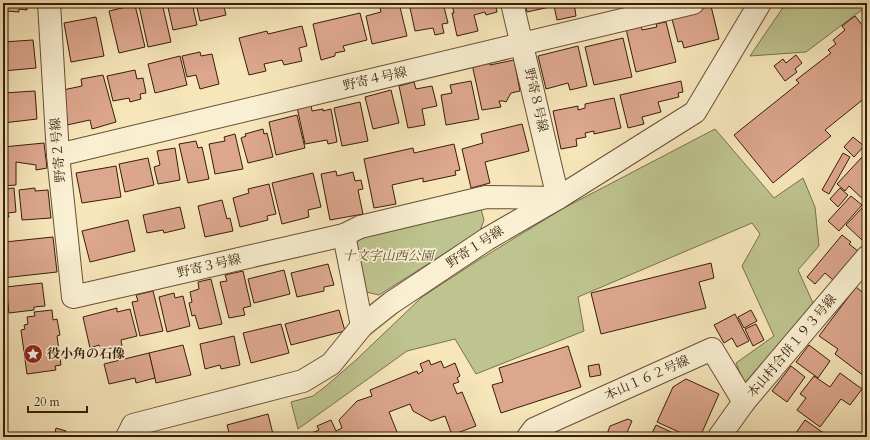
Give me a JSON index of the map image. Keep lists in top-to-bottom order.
{
  "streets": {
    "street": [
      "野寄４号線",
      "野寄８号線",
      "野寄２号線",
      "野寄１号線",
      "野寄３号線",
      "本山村合併１９３号線",
      "本山１６２号線"
    ]
  },
  "crossings": [
    ["野寄４号線", "野寄８号線"],
    ["野寄４号線", "野寄２号線"],
    ["野寄８号線", "野寄１号線"],
    ["野寄８号線", "野寄３号線"],
    ["野寄２号線", "野寄３号線"],
    ["野寄１号線", "野寄３号線"],
    ["本山村合併１９３号線", "本山１６２号線"]
  ],
  "parks": ["十文字山西公園"],
  "places": {
    "place": ["役小角の石像"]
  },
  "scale_bar": "20 m"
}
